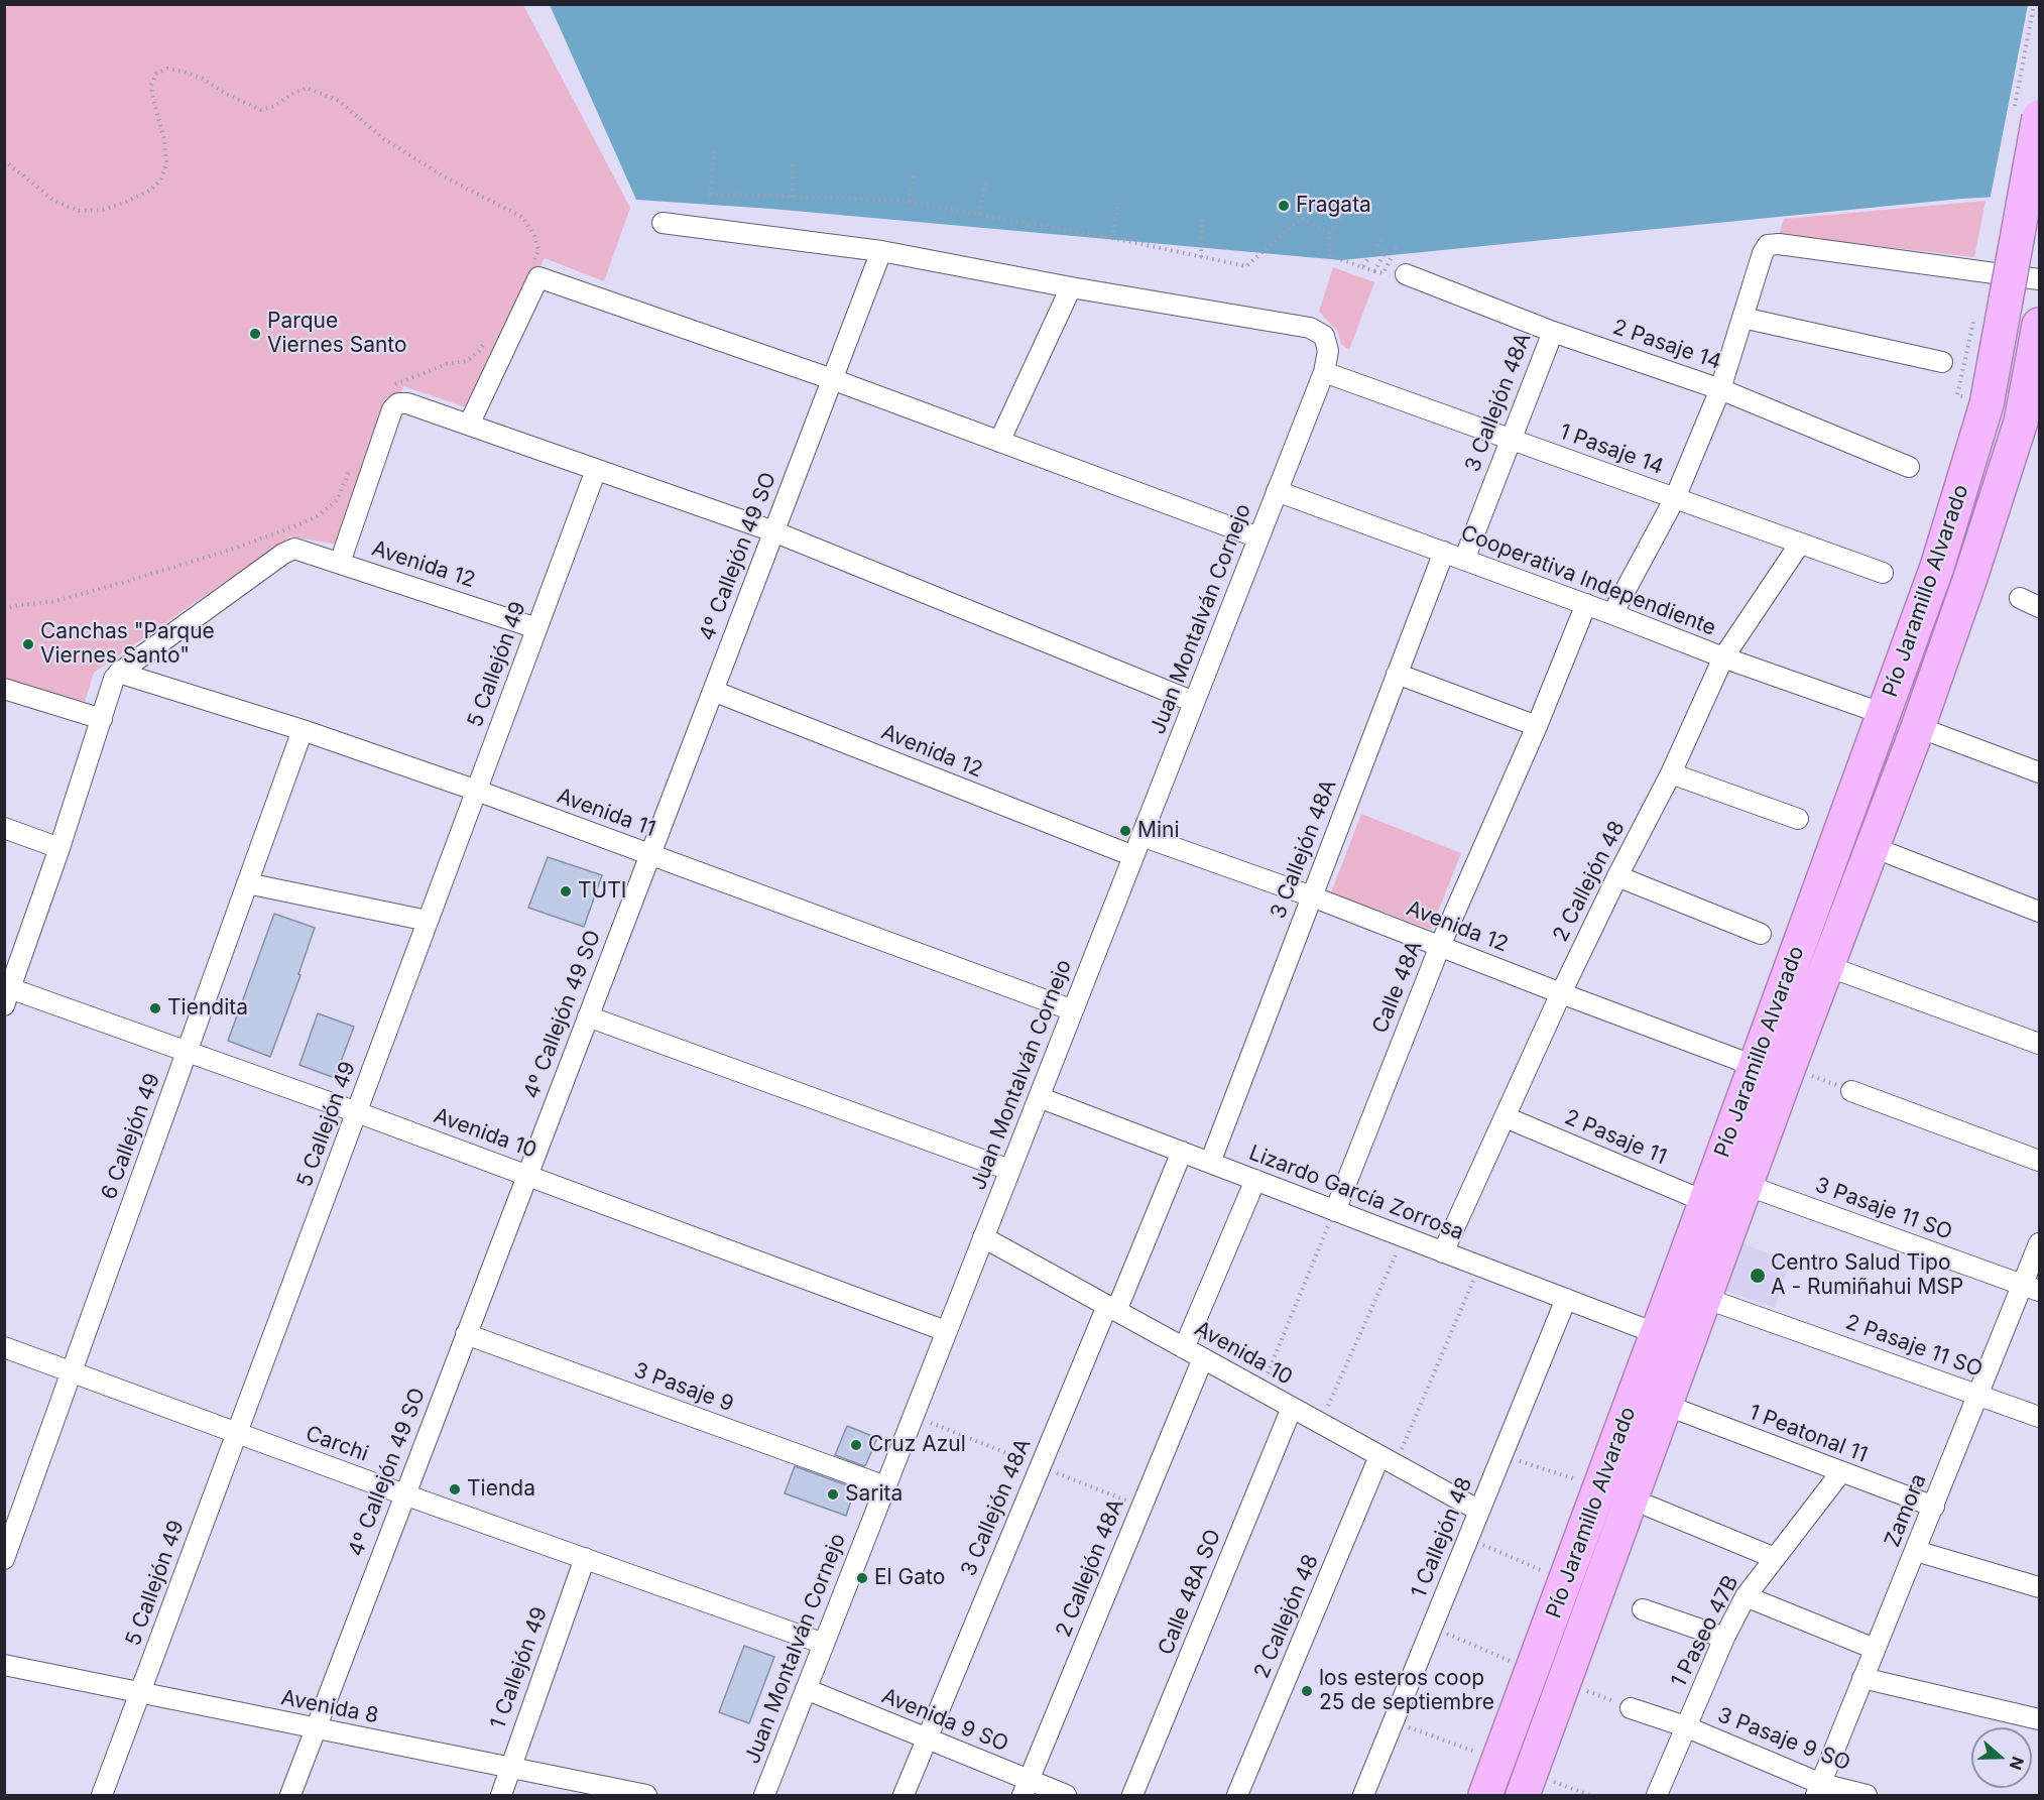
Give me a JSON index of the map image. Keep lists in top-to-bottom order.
{
  "streets": {
    "highway": ["Pío Jaramillo Alvarado"],
    "street": [
      "2 Pasaje 14",
      "3 Callejón 48A",
      "1 Pasaje 14",
      "4º Callejón 49 SO",
      "Avenida 12",
      "Cooperativa Independiente",
      "Juan Montalván Cornejo",
      "5 Callejón 49",
      "Avenida 11",
      "2 Callejón 48",
      "Calle 48A",
      "Avenida 10",
      "6 Callejón 49",
      "2 Pasaje 11",
      "Lizardo García Zorrosa",
      "3 Pasaje 11 SO",
      "2 Pasaje 11 SO",
      "3 Pasaje 9",
      "1 Peatonal 11",
      "Carchi",
      "Zamora",
      "1 Callejón 48",
      "2 Callejón 48A",
      "Calle 48A SO",
      "1 Paseo 47B",
      "1 Callejón 49",
      "Avenida 8",
      "Avenida 9 SO",
      "3 Pasaje 9 SO"
    ]
  },
  "crossings": [
    ["2 Pasaje 14", "3 Callejón 48A"],
    ["3 Callejón 48A", "1 Pasaje 14"],
    ["3 Callejón 48A", "Avenida 12"],
    ["3 Callejón 48A", "Cooperativa Independiente"],
    ["3 Callejón 48A", "Avenida 10"],
    ["3 Callejón 48A", "Lizardo García Zorrosa"],
    ["3 Callejón 48A", "Avenida 9 SO"],
    ["1 Pasaje 14", "Juan Montalván Cornejo"],
    ["1 Pasaje 14", "2 Callejón 48"],
    ["4º Callejón 49 SO", "Avenida 12"],
    ["4º Callejón 49 SO", "Avenida 11"],
    ["4º Callejón 49 SO", "Avenida 10"],
    ["4º Callejón 49 SO", "3 Pasaje 9"],
    ["4º Callejón 49 SO", "Carchi"],
    ["4º Callejón 49 SO", "Avenida 8"],
    ["Avenida 12", "Pío Jaramillo Alvarado"],
    ["Avenida 12", "Juan Montalván Cornejo"],
    ["Avenida 12", "5 Callejón 49"],
    ["Avenida 12", "Avenida 11"],
    ["Avenida 12", "2 Callejón 48"],
    ["Avenida 12", "Calle 48A"],
    ["Cooperativa Independiente", "Pío Jaramillo Alvarado"],
    ["Cooperativa Independiente", "Juan Montalván Cornejo"],
    ["Cooperativa Independiente", "2 Callejón 48"],
    ["Cooperativa Independiente", "Calle 48A"],
    ["Pío Jaramillo Alvarado", "2 Pasaje 11"],
    ["Pío Jaramillo Alvarado", "Lizardo García Zorrosa"],
    ["Pío Jaramillo Alvarado", "3 Pasaje 11 SO"],
    ["Pío Jaramillo Alvarado", "2 Pasaje 11 SO"],
    ["Pío Jaramillo Alvarado", "1 Peatonal 11"],
    ["Juan Montalván Cornejo", "Avenida 11"],
    ["Juan Montalván Cornejo", "Avenida 10"],
    ["Juan Montalván Cornejo", "Lizardo García Zorrosa"],
    ["Juan Montalván Cornejo", "3 Pasaje 9"],
    ["Juan Montalván Cornejo", "Carchi"],
    ["Juan Montalván Cornejo", "Avenida 9 SO"],
    ["5 Callejón 49", "Avenida 11"],
    ["5 Callejón 49", "Avenida 10"],
    ["5 Callejón 49", "Carchi"],
    ["5 Callejón 49", "Avenida 8"],
    ["Avenida 11", "6 Callejón 49"],
    ["2 Callejón 48", "Avenida 10"],
    ["2 Callejón 48", "2 Pasaje 11"],
    ["2 Callejón 48", "Lizardo García Zorrosa"],
    ["Calle 48A", "Lizardo García Zorrosa"],
    ["Avenida 10", "6 Callejón 49"],
    ["Avenida 10", "1 Callejón 48"],
    ["Avenida 10", "2 Callejón 48A"],
    ["Avenida 10", "Calle 48A SO"],
    ["6 Callejón 49", "Carchi"],
    ["Lizardo García Zorrosa", "1 Callejón 48"],
    ["3 Pasaje 11 SO", "Zamora"],
    ["2 Pasaje 11 SO", "Zamora"],
    ["1 Peatonal 11", "Zamora"],
    ["1 Peatonal 11", "1 Paseo 47B"],
    ["Carchi", "1 Callejón 49"],
    ["Zamora", "3 Pasaje 9 SO"],
    ["2 Callejón 48A", "Avenida 9 SO"],
    ["1 Paseo 47B", "3 Pasaje 9 SO"],
    ["1 Callejón 49", "Avenida 8"]
  ],
  "places": [
    "Fragata",
    "Parque Viernes Santo",
    "Canchas \"Parque Viernes Santo\"",
    "Mini",
    "TUTI",
    "Tiendita",
    "Centro Salud Tipo A - Rumiñahui MSP",
    "Cruz Azul",
    "Tienda",
    "Sarita",
    "El Gato",
    "los esteros coop 25 de septiembre"
  ],
  "north": "right"
}
